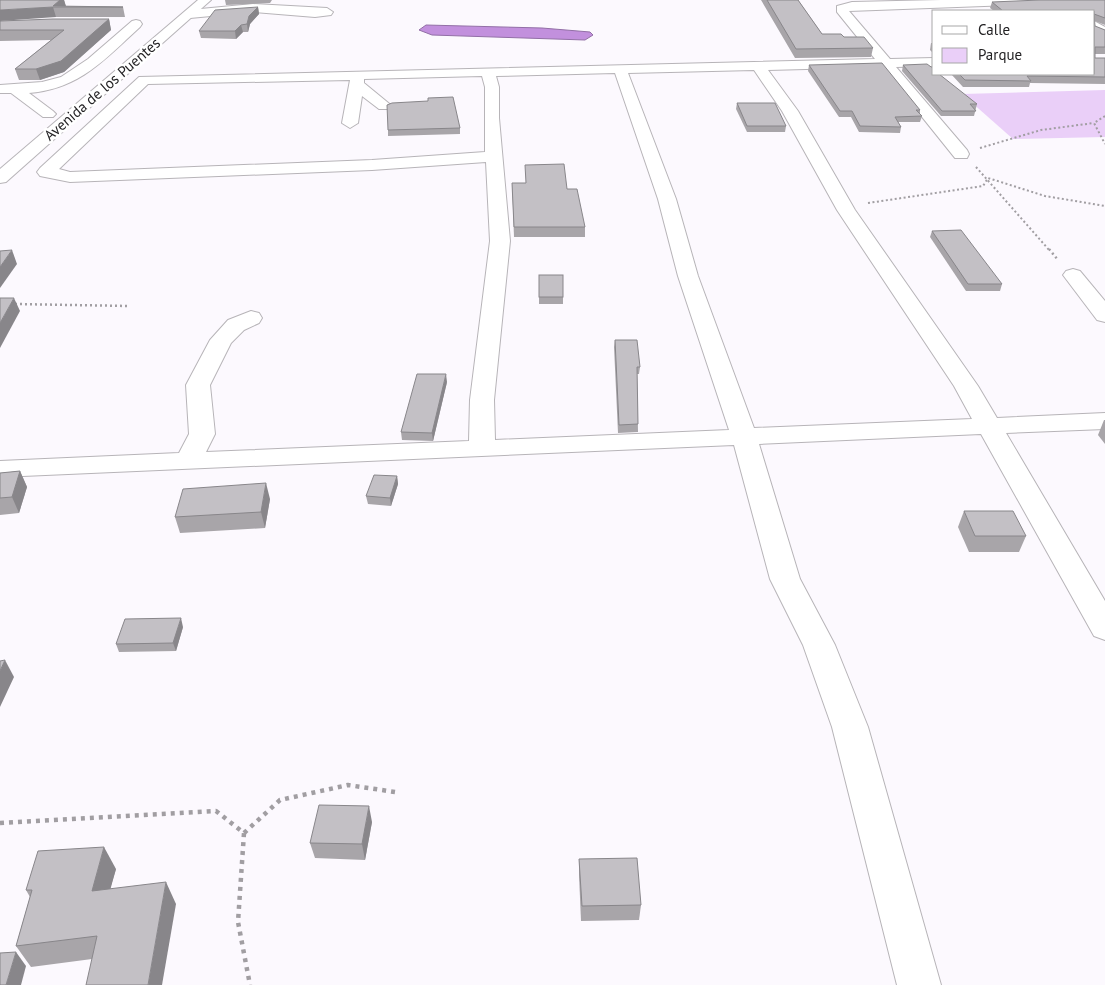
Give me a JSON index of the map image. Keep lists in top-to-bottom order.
{
  "streets": {
    "street": ["Avenida de los Puentes"]
  },
  "legend": ["Calle", "Parque"]
}
